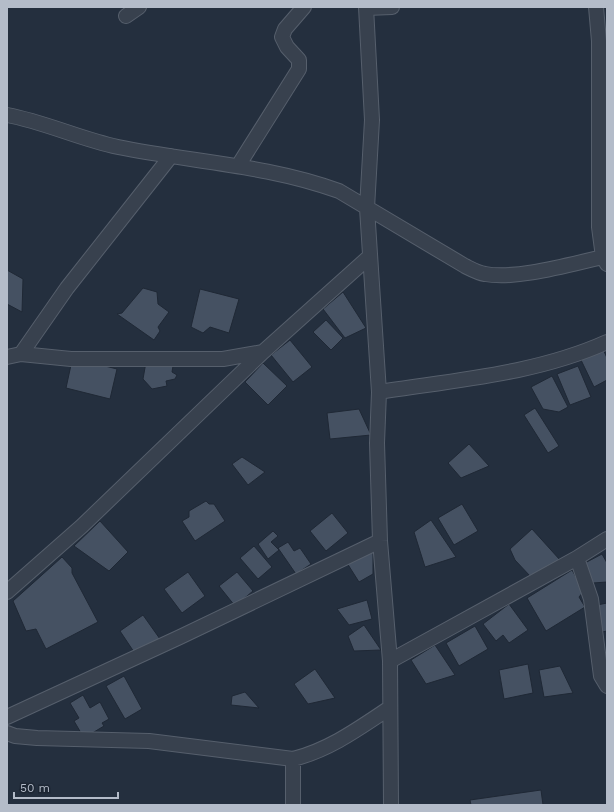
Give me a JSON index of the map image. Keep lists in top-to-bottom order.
{
  "scale_bar": "50 m"
}
